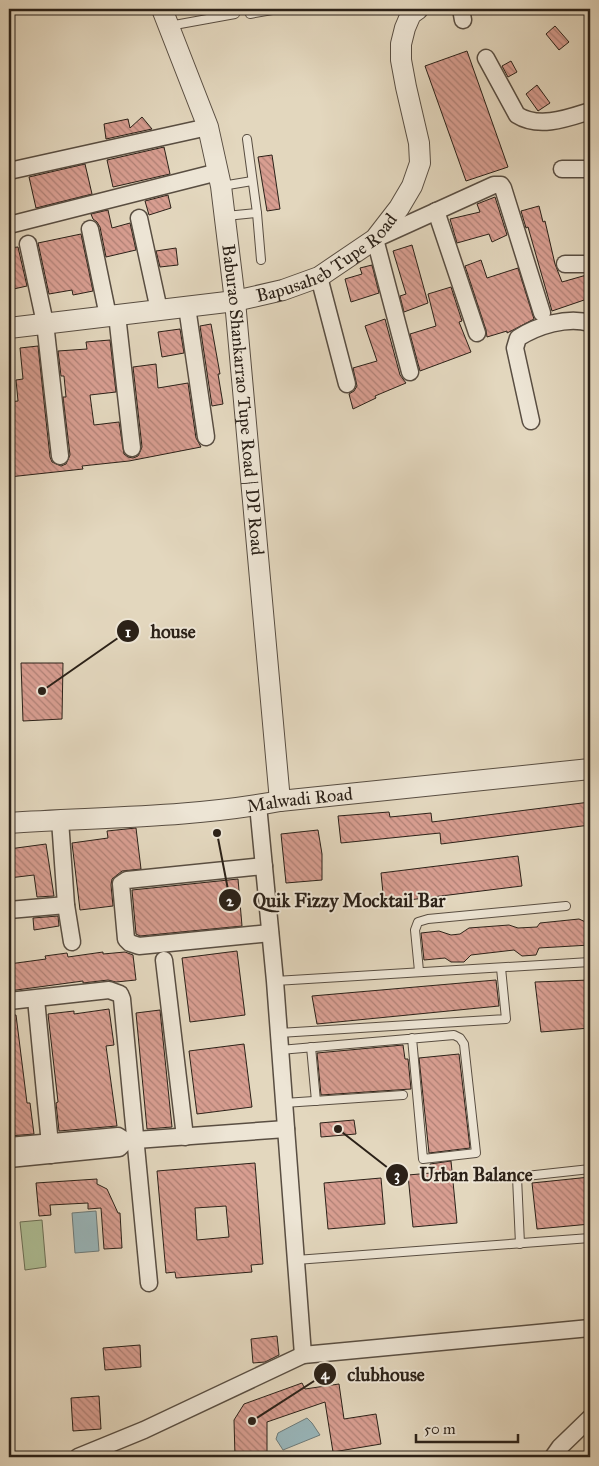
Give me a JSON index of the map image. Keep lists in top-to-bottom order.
{
  "streets": {
    "street": ["Bapusaheb Tupe Road", "Baburao Shankarrao Tupe Road | DP Road", "Malwadi Road"]
  },
  "crossings": [
    ["Bapusaheb Tupe Road", "Baburao Shankarrao Tupe Road | DP Road"],
    ["Baburao Shankarrao Tupe Road | DP Road", "Malwadi Road"]
  ],
  "places": [
    "house",
    "Quik Fizzy Mocktail Bar",
    "Urban Balance",
    "clubhouse"
  ],
  "scale_bar": "50 m"
}
